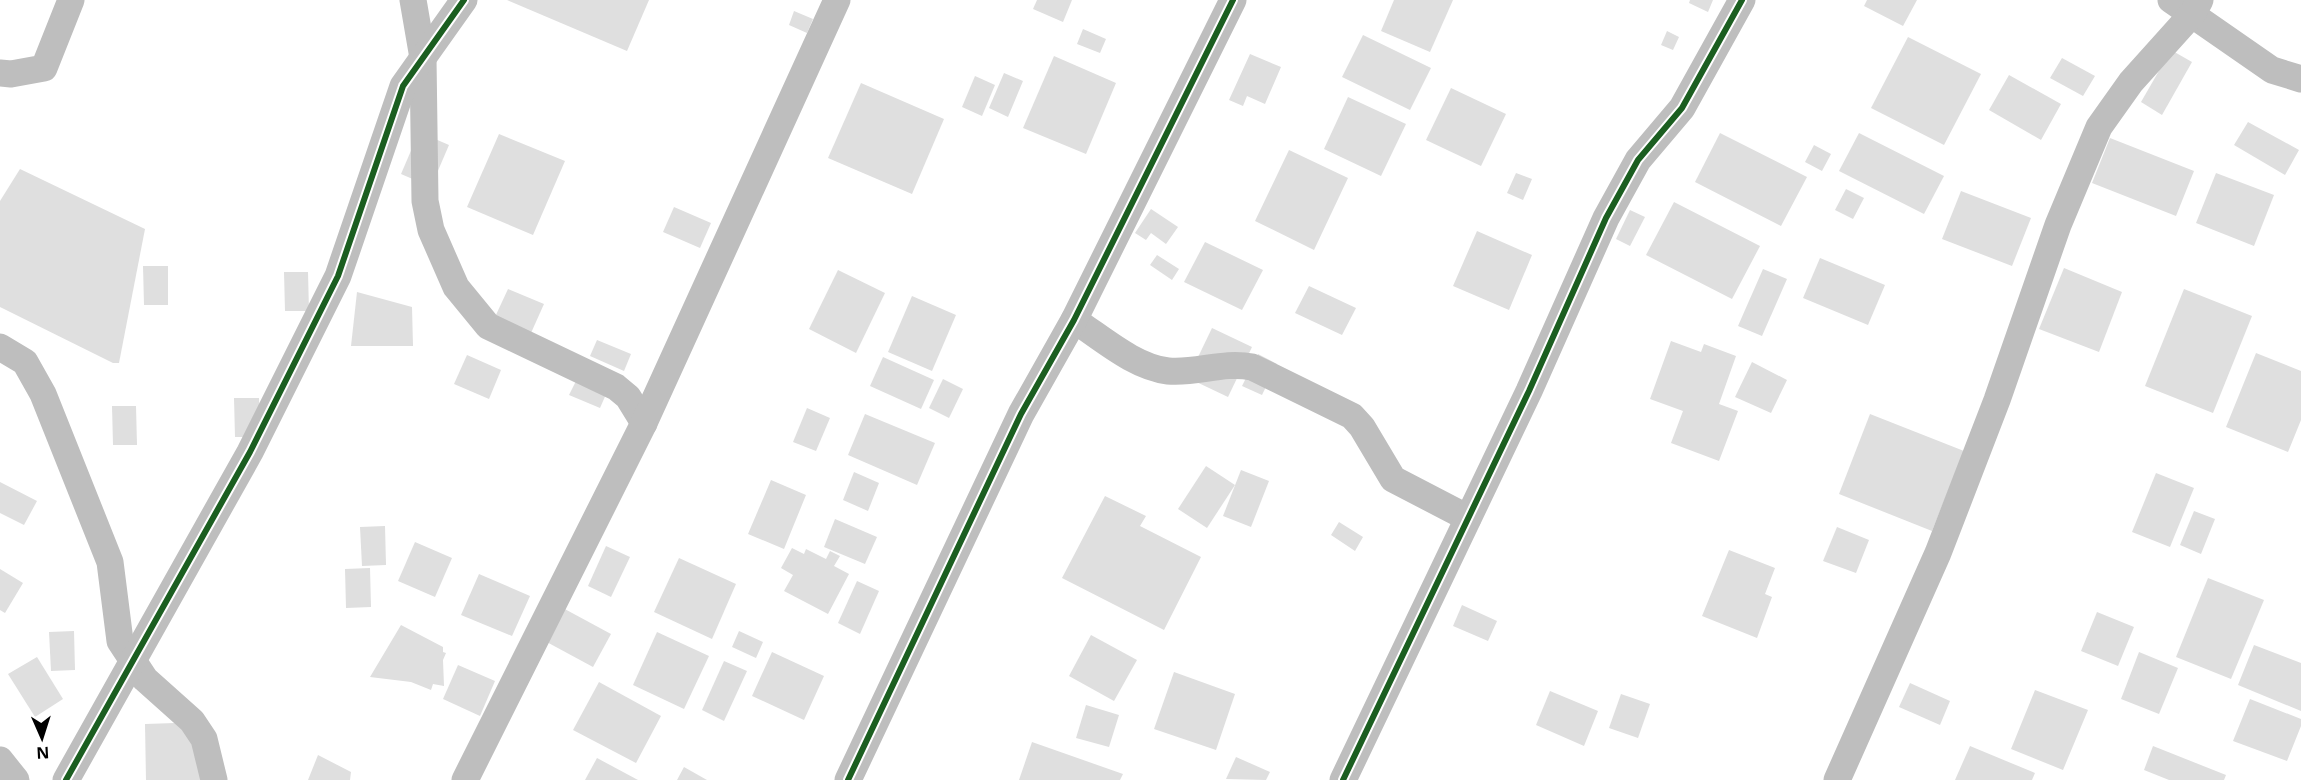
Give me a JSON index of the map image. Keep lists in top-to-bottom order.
{
  "north": "bottom"
}
